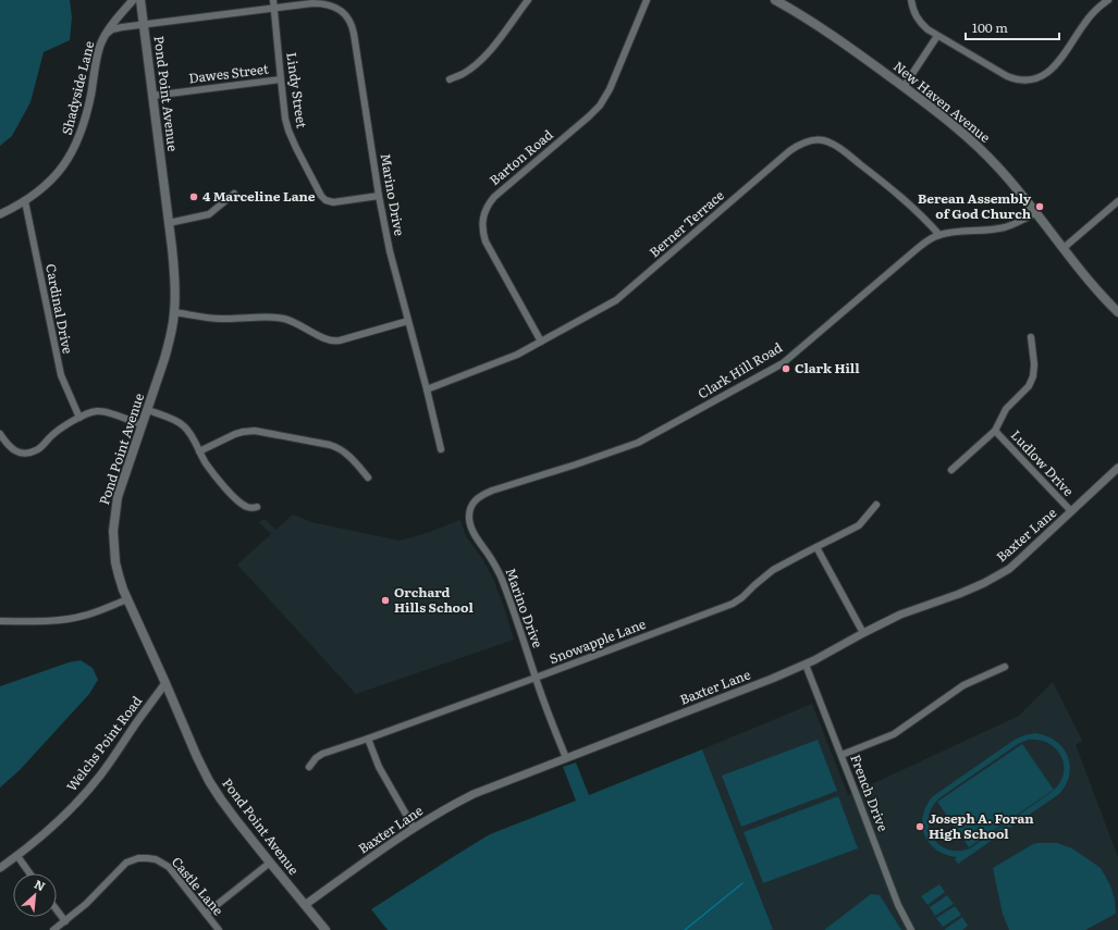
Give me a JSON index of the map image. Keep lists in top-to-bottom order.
{
  "streets": {
    "main road": ["Pond Point Avenue", "New Haven Avenue"],
    "street": [
      "Dawes Street",
      "Shadyside Lane",
      "Lindy Street",
      "Barton Road",
      "Marino Drive",
      "Berner Terrace",
      "Cardinal Drive",
      "Clark Hill Road",
      "Ludlow Drive",
      "Baxter Lane",
      "Snowapple Lane",
      "Welchs Point Road",
      "French Drive",
      "Castle Lane"
    ]
  },
  "crossings": [
    ["Dawes Street", "Lindy Street"],
    ["Dawes Street", "Pond Point Avenue"],
    ["Shadyside Lane", "Pond Point Avenue"],
    ["Shadyside Lane", "Marino Drive"],
    ["Shadyside Lane", "Cardinal Drive"],
    ["Lindy Street", "Marino Drive"],
    ["Pond Point Avenue", "Marino Drive"],
    ["Pond Point Avenue", "Baxter Lane"],
    ["Pond Point Avenue", "Welchs Point Road"],
    ["New Haven Avenue", "Clark Hill Road"],
    ["Barton Road", "Berner Terrace"],
    ["Marino Drive", "Berner Terrace"],
    ["Marino Drive", "Clark Hill Road"],
    ["Marino Drive", "Baxter Lane"],
    ["Marino Drive", "Snowapple Lane"],
    ["Berner Terrace", "Clark Hill Road"],
    ["Ludlow Drive", "Baxter Lane"],
    ["Baxter Lane", "French Drive"]
  ],
  "places": [
    "4 Marceline Lane",
    "Berean Assembly of God Church",
    "Clark Hill",
    "Orchard Hills School",
    "Joseph A. Foran High School"
  ],
  "scale_bar": "100 m",
  "north": "top right"
}
